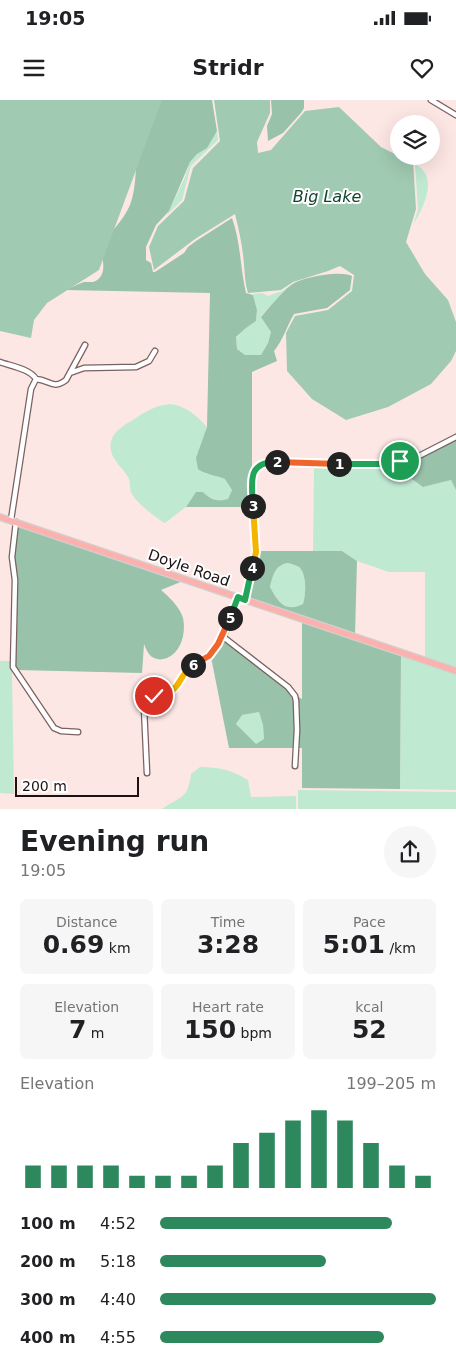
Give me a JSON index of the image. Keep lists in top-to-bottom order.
{
  "streets": {
    "main road": ["Doyle Road"]
  },
  "water": ["Big Lake"],
  "scale_bar": "200 m",
  "page": {
    "status": "19:05",
    "header": "Stridr",
    "pins": [
      "2",
      "1",
      "3",
      "4",
      "5",
      "6"
    ],
    "scale": "200 m",
    "heading": ["Evening run", "19:05"],
    "stats": [
      ["Distance", "0.69 km"],
      ["Time", "3:28"],
      ["Pace", "5:01 /km"],
      ["Elevation", "7 m"],
      ["Heart rate", "150 bpm"],
      ["kcal", "52"]
    ],
    "chart": ["Elevation", "199–205 m"],
    "list": [
      {
        "name": "100 m",
        "note": "4:52"
      },
      {
        "name": "200 m",
        "note": "5:18"
      },
      {
        "name": "300 m",
        "note": "4:40"
      },
      {
        "name": "400 m",
        "note": "4:55"
      }
    ]
  }
}
